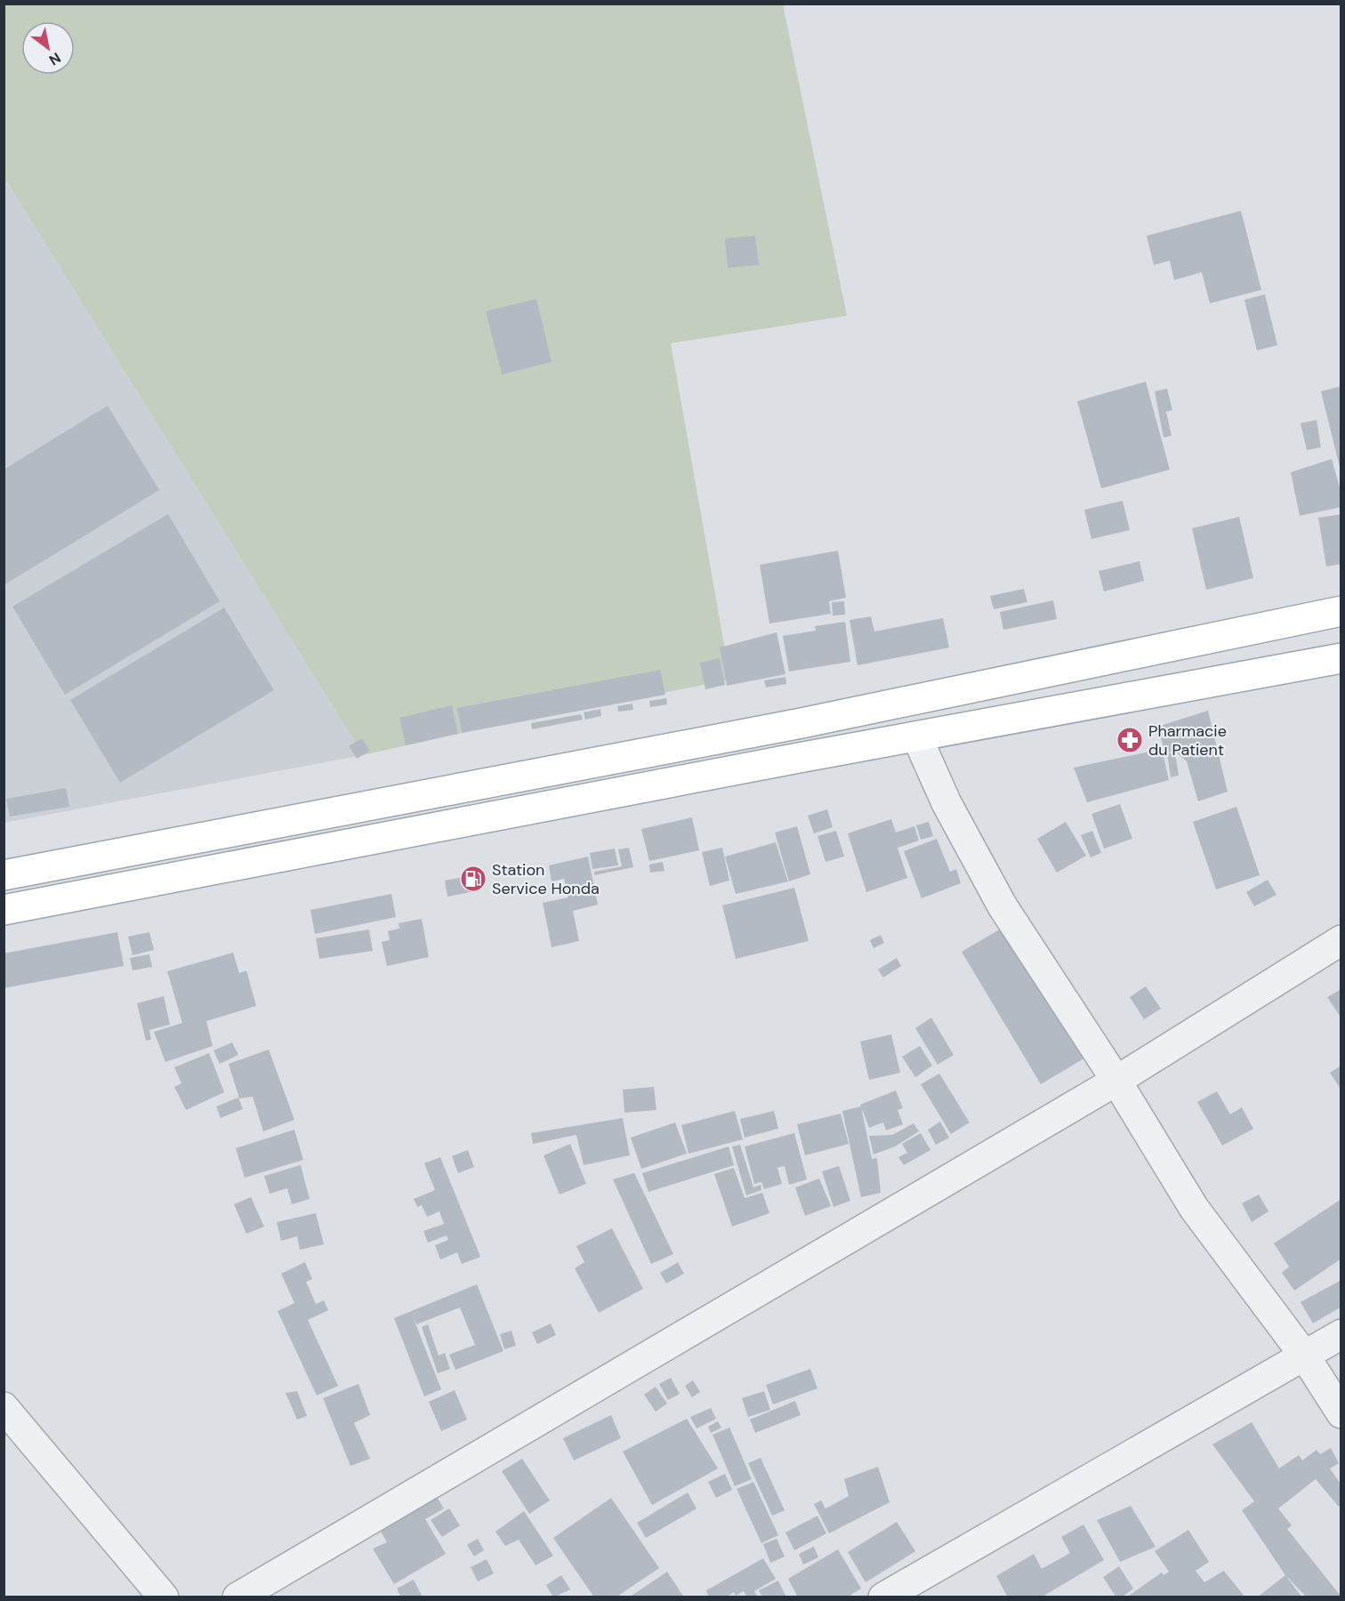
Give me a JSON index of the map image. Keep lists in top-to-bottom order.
{
  "places": {
    "pharmacy": ["Pharmacie du Patient"],
    "fuel station": ["Station Service Honda"]
  },
  "north": "bottom right"
}
